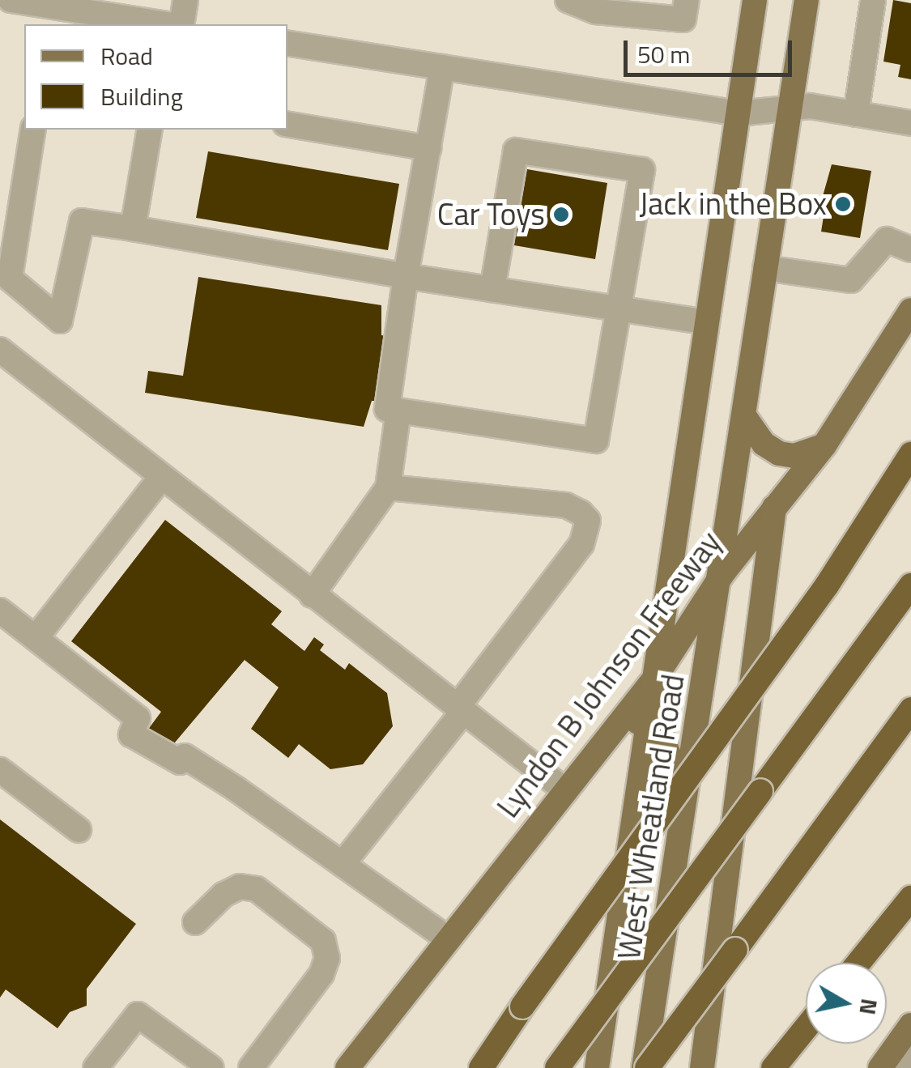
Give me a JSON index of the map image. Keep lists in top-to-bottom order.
{
  "streets": {
    "main road": ["Lyndon B Johnson Freeway", "West Wheatland Road"]
  },
  "crossings": [
    ["Lyndon B Johnson Freeway", "West Wheatland Road"]
  ],
  "places": ["Jack in the Box", "Car Toys"],
  "legend": ["Road", "Building"],
  "scale_bar": "50 m",
  "north": "right"
}
